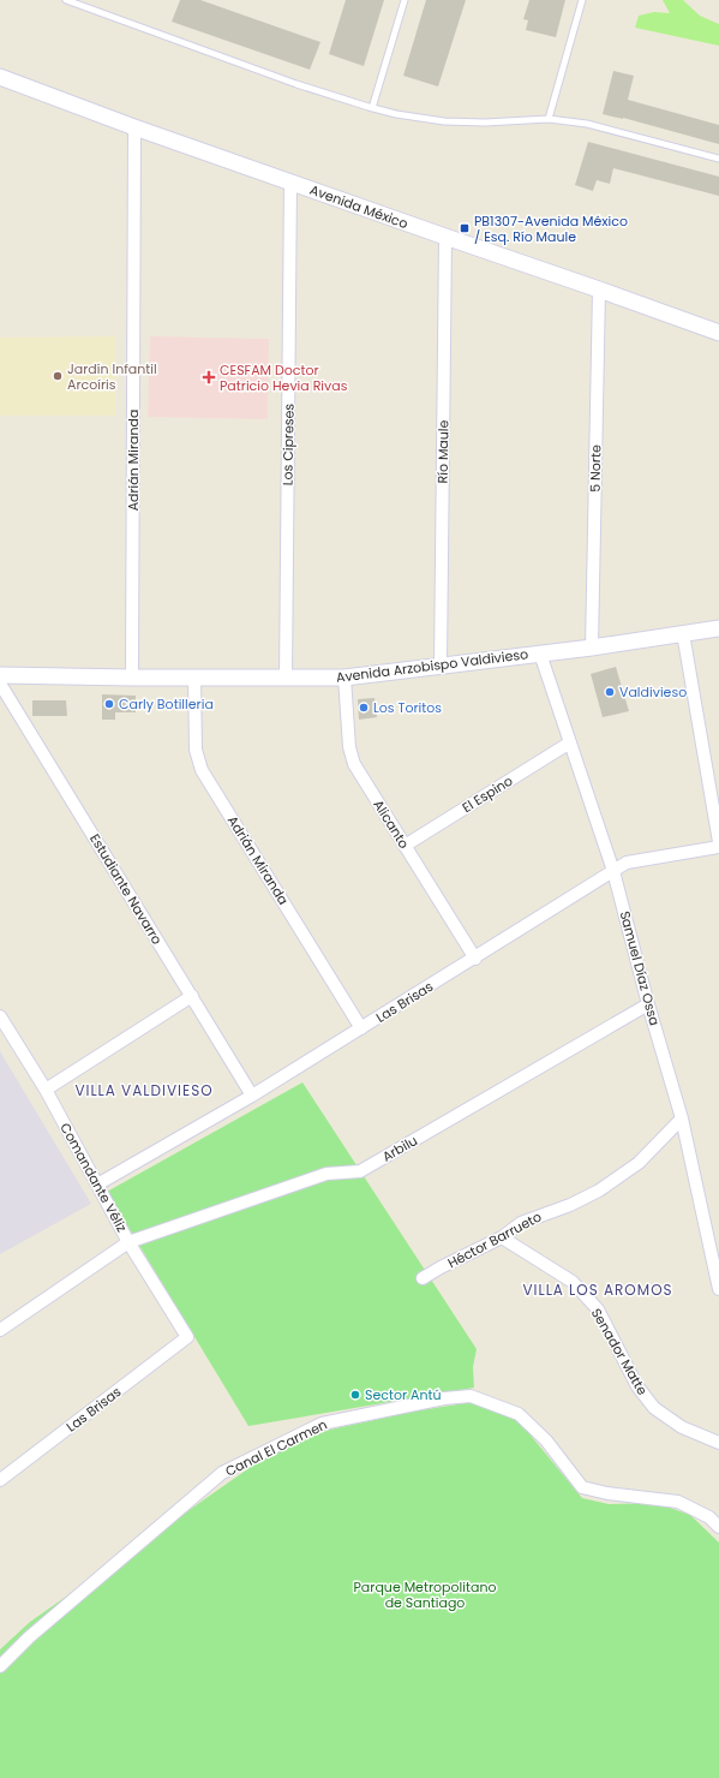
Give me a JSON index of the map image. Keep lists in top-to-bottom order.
{
  "streets": {
    "street": [
      "Avenida México",
      "Los Cipreses",
      "Río Maule",
      "Adrián Miranda",
      "5 Norte",
      "Avenida Arzobispo Valdivieso",
      "El Espino",
      "Alicanto",
      "Estudiante Navarro",
      "Samuel Díaz Ossa",
      "Las Brisas",
      "Arbilu",
      "Comandante Véliz",
      "Héctor Barrueto",
      "Senador Matte",
      "Canal El Carmen"
    ]
  },
  "crossings": [
    ["Avenida México", "Los Cipreses"],
    ["Avenida México", "Río Maule"],
    ["Avenida México", "Adrián Miranda"],
    ["Avenida México", "5 Norte"],
    ["Los Cipreses", "Avenida Arzobispo Valdivieso"],
    ["Río Maule", "Avenida Arzobispo Valdivieso"],
    ["Adrián Miranda", "Avenida Arzobispo Valdivieso"],
    ["Adrián Miranda", "Las Brisas"],
    ["5 Norte", "Avenida Arzobispo Valdivieso"],
    ["Avenida Arzobispo Valdivieso", "Alicanto"],
    ["Avenida Arzobispo Valdivieso", "Samuel Díaz Ossa"],
    ["El Espino", "Alicanto"],
    ["El Espino", "Samuel Díaz Ossa"],
    ["Alicanto", "Las Brisas"],
    ["Estudiante Navarro", "Las Brisas"],
    ["Samuel Díaz Ossa", "Las Brisas"],
    ["Samuel Díaz Ossa", "Arbilu"],
    ["Samuel Díaz Ossa", "Héctor Barrueto"],
    ["Las Brisas", "Comandante Véliz"],
    ["Arbilu", "Comandante Véliz"],
    ["Héctor Barrueto", "Senador Matte"]
  ],
  "districts": ["VILLA VALDIVIESO", "VILLA LOS AROMOS"],
  "parks": ["Parque Metropolitano de Santiago"],
  "places": {
    "transit": ["PB1307-Avenida México / Esq. Río Maule"],
    "other": [
      "Jardín Infantil Arcoíris",
      "Valdivieso",
      "Carly Botilleria",
      "Los Toritos",
      "Sector Antú"
    ],
    "health": ["CESFAM Doctor Patricio Hevia Rivas"]
  }
}
